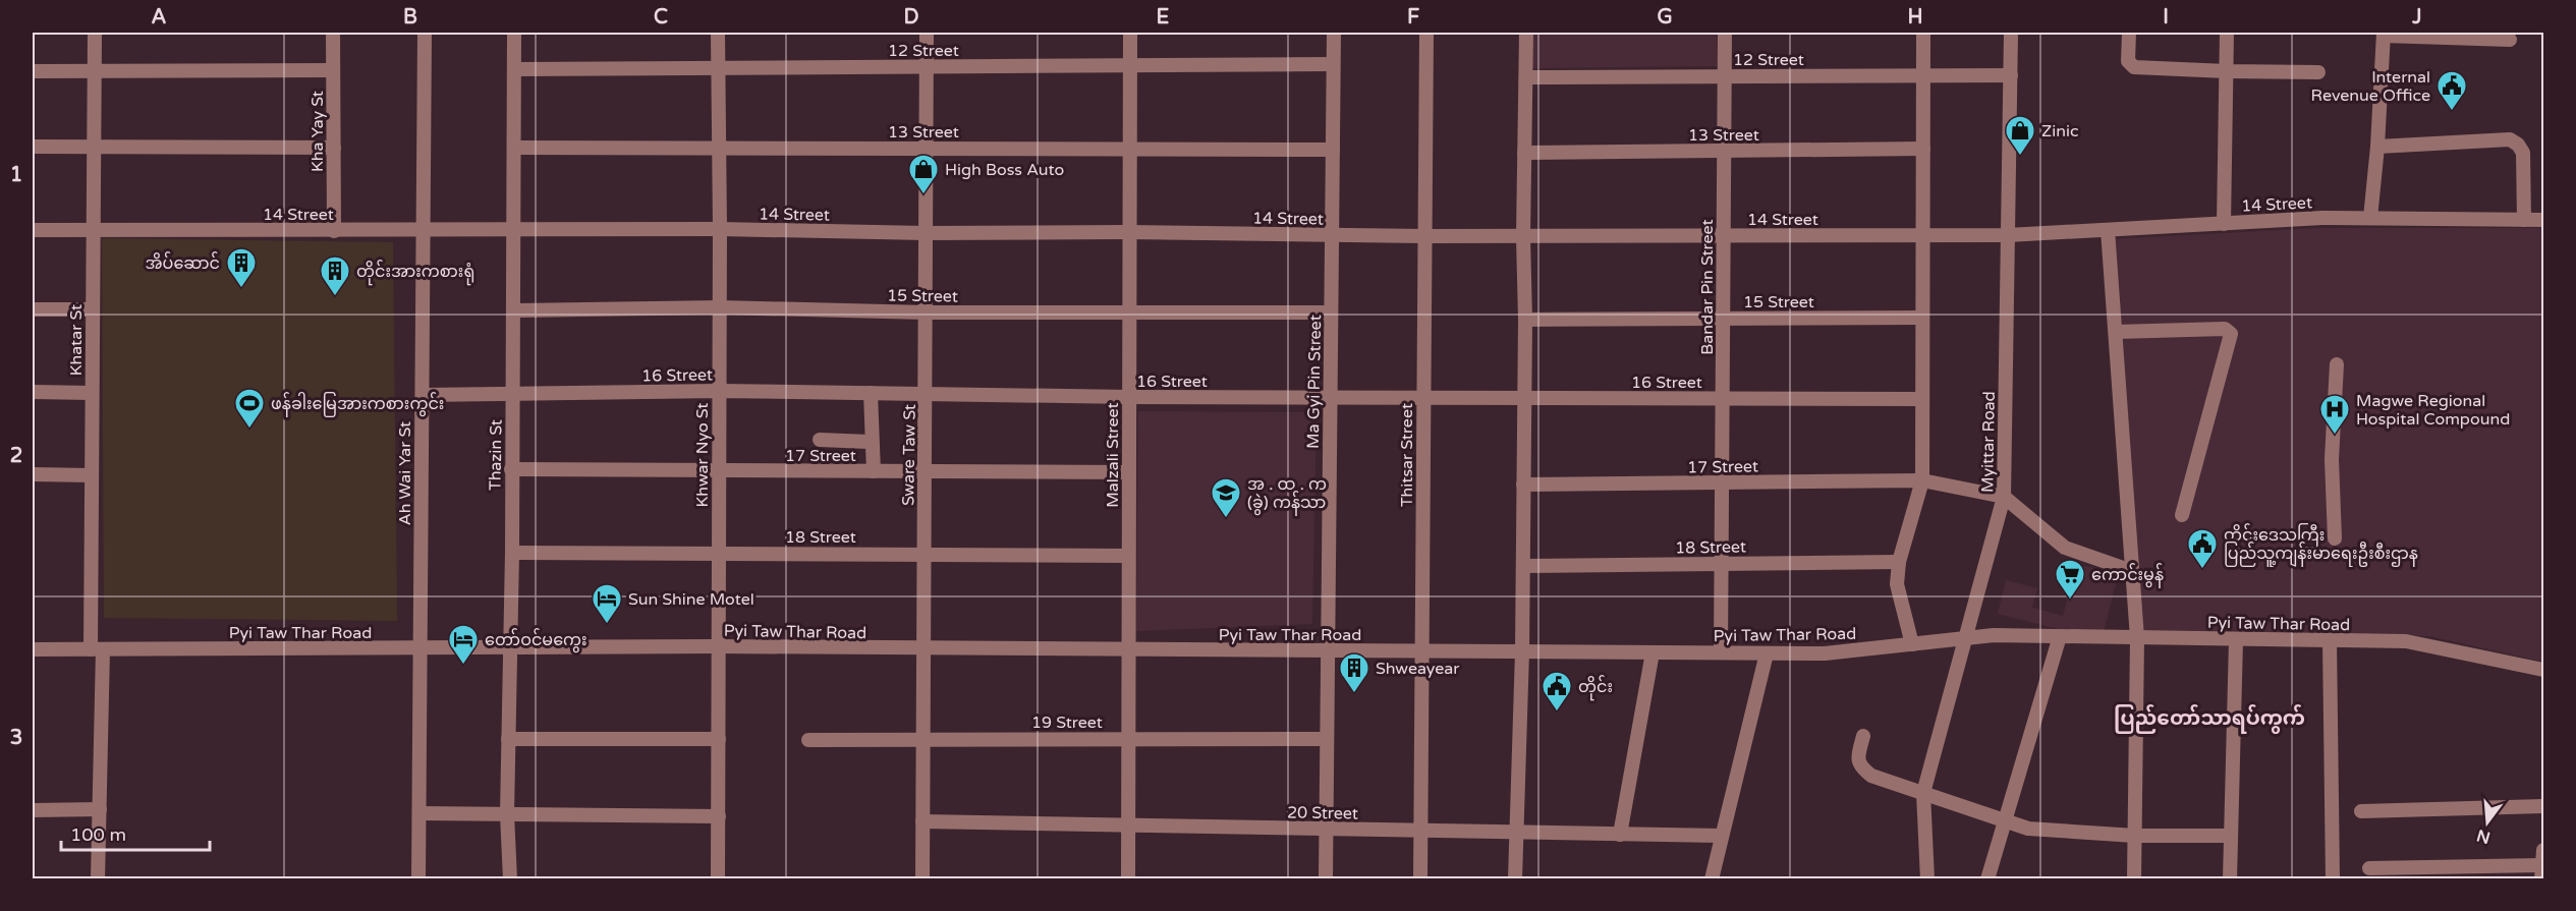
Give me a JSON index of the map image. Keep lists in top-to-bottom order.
{
  "streets": {
    "street": [
      "12 Street",
      "Kha Yay St",
      "13 Street",
      "14 Street",
      "Bandar Pin Street",
      "15 Street",
      "Khatar St",
      "16 Street",
      "Ma Gyi Pin Street",
      "Myittar Road",
      "Thazin St",
      "Khwar Nyo St",
      "17 Street",
      "Sware Taw St",
      "Malzali Street",
      "Thitsar Street",
      "Ah Wai Yar St",
      "18 Street",
      "Pyi Taw Thar Road",
      "19 Street",
      "20 Street"
    ]
  },
  "crossings": [
    ["12 Street", "Bandar Pin Street"],
    ["12 Street", "Ma Gyi Pin Street"],
    ["12 Street", "Myittar Road"],
    ["12 Street", "Thazin St"],
    ["12 Street", "Khwar Nyo St"],
    ["12 Street", "Sware Taw St"],
    ["12 Street", "Malzali Street"],
    ["Kha Yay St", "14 Street"],
    ["13 Street", "Bandar Pin Street"],
    ["13 Street", "Ma Gyi Pin Street"],
    ["13 Street", "Thazin St"],
    ["13 Street", "Khwar Nyo St"],
    ["13 Street", "Sware Taw St"],
    ["13 Street", "Malzali Street"],
    ["14 Street", "Bandar Pin Street"],
    ["14 Street", "Khatar St"],
    ["14 Street", "Ma Gyi Pin Street"],
    ["14 Street", "Myittar Road"],
    ["14 Street", "Thazin St"],
    ["14 Street", "Khwar Nyo St"],
    ["14 Street", "Sware Taw St"],
    ["14 Street", "Malzali Street"],
    ["14 Street", "Thitsar Street"],
    ["14 Street", "Ah Wai Yar St"],
    ["Bandar Pin Street", "15 Street"],
    ["Bandar Pin Street", "16 Street"],
    ["Bandar Pin Street", "17 Street"],
    ["Bandar Pin Street", "18 Street"],
    ["Bandar Pin Street", "Pyi Taw Thar Road"],
    ["15 Street", "Ma Gyi Pin Street"],
    ["15 Street", "Thazin St"],
    ["15 Street", "Khwar Nyo St"],
    ["15 Street", "Sware Taw St"],
    ["15 Street", "Malzali Street"],
    ["Khatar St", "Pyi Taw Thar Road"],
    ["16 Street", "Ma Gyi Pin Street"],
    ["16 Street", "Thazin St"],
    ["16 Street", "Khwar Nyo St"],
    ["16 Street", "Sware Taw St"],
    ["16 Street", "Malzali Street"],
    ["16 Street", "Thitsar Street"],
    ["16 Street", "Ah Wai Yar St"],
    ["Ma Gyi Pin Street", "Pyi Taw Thar Road"],
    ["Ma Gyi Pin Street", "19 Street"],
    ["Ma Gyi Pin Street", "20 Street"],
    ["Myittar Road", "17 Street"],
    ["Myittar Road", "Pyi Taw Thar Road"],
    ["Thazin St", "17 Street"],
    ["Thazin St", "18 Street"],
    ["Thazin St", "Pyi Taw Thar Road"],
    ["Khwar Nyo St", "17 Street"],
    ["Khwar Nyo St", "18 Street"],
    ["Khwar Nyo St", "Pyi Taw Thar Road"],
    ["17 Street", "Sware Taw St"],
    ["17 Street", "Malzali Street"],
    ["Sware Taw St", "18 Street"],
    ["Sware Taw St", "Pyi Taw Thar Road"],
    ["Sware Taw St", "19 Street"],
    ["Sware Taw St", "20 Street"],
    ["Malzali Street", "18 Street"],
    ["Malzali Street", "Pyi Taw Thar Road"],
    ["Malzali Street", "19 Street"],
    ["Malzali Street", "20 Street"],
    ["Thitsar Street", "Pyi Taw Thar Road"],
    ["Thitsar Street", "20 Street"],
    ["Ah Wai Yar St", "Pyi Taw Thar Road"]
  ],
  "districts": ["ပြည်တော်သာရပ်ကွက်"],
  "places": {
    "public building": ["Internal Revenue Office", "တိုင်းဒေသကြီး ပြည်သူ့ကျန်းမာရေးဦးစီးဌာန", "တိုင်း"],
    "shop": ["Zinic", "High Boss Auto"],
    "building": ["အိပ်ဆောင်", "တိုင်းအားကစားရုံ", "Shweayear"],
    "sports": ["ဖန်ခါးမြေအားကစားကွင်း"],
    "hospital": ["Magwe Regional Hospital Compound"],
    "school or university": ["အ . ထ . က (ခွဲ) ကန်သာ"],
    "supermarket": ["ကောင်းမွန်"],
    "hotel": ["Sun Shine Motel", "တော်ဝင်မကွေး"]
  },
  "scale_bar": "100 m",
  "north": "bottom",
  "grid": {
    "columns": [
      "A",
      "B",
      "C",
      "D",
      "E",
      "F",
      "G",
      "H",
      "I",
      "J"
    ],
    "rows": ["1", "2", "3"]
  }
}
